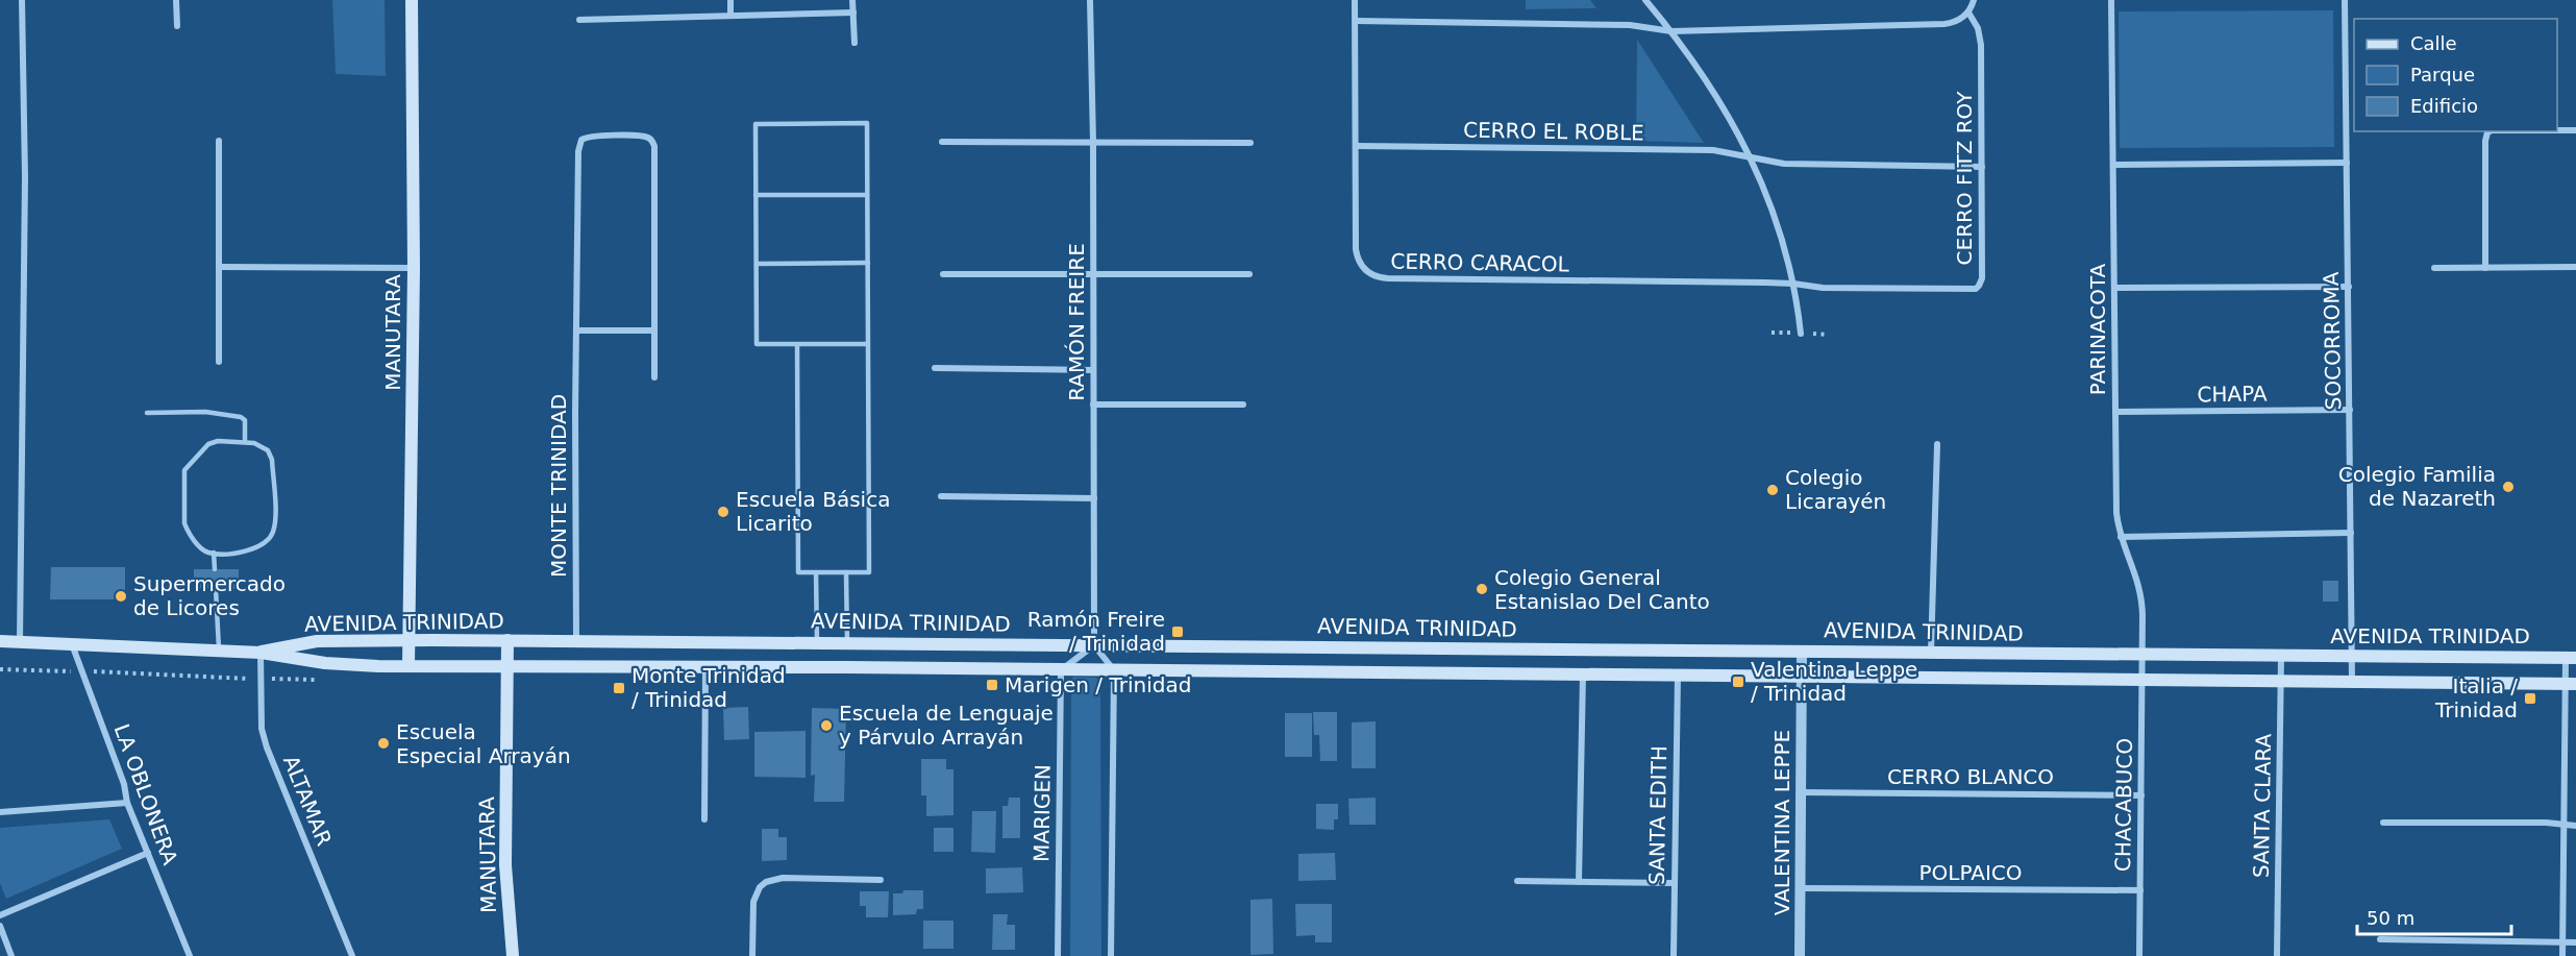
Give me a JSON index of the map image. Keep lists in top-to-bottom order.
{
  "streets": {
    "main road": ["MANUTARA", "AVENIDA TRINIDAD"],
    "street": [
      "CERRO EL ROBLE",
      "CERRO FITZ ROY",
      "CERRO CARACOL",
      "RAMÓN FREIRE",
      "PARINACOTA",
      "SOCORROMA",
      "CHAPA",
      "MONTE TRINIDAD",
      "CERRO BLANCO",
      "LA OBLONERA",
      "ALTAMAR",
      "CHACABUCO",
      "SANTA CLARA",
      "MARIGEN",
      "SANTA EDITH",
      "VALENTINA LEPPE",
      "POLPAICO"
    ]
  },
  "crossings": [
    ["CERRO EL ROBLE", "CERRO FITZ ROY"],
    ["CERRO EL ROBLE", "CERRO CARACOL"],
    ["CERRO FITZ ROY", "CERRO CARACOL"],
    ["RAMÓN FREIRE", "AVENIDA TRINIDAD"],
    ["PARINACOTA", "CHAPA"],
    ["PARINACOTA", "AVENIDA TRINIDAD"],
    ["PARINACOTA", "CHACABUCO"],
    ["MANUTARA", "AVENIDA TRINIDAD"],
    ["SOCORROMA", "CHAPA"],
    ["SOCORROMA", "AVENIDA TRINIDAD"],
    ["MONTE TRINIDAD", "AVENIDA TRINIDAD"],
    ["AVENIDA TRINIDAD", "LA OBLONERA"],
    ["AVENIDA TRINIDAD", "ALTAMAR"],
    ["AVENIDA TRINIDAD", "CHACABUCO"],
    ["AVENIDA TRINIDAD", "SANTA CLARA"],
    ["AVENIDA TRINIDAD", "MARIGEN"],
    ["AVENIDA TRINIDAD", "SANTA EDITH"],
    ["AVENIDA TRINIDAD", "VALENTINA LEPPE"],
    ["CERRO BLANCO", "CHACABUCO"],
    ["CERRO BLANCO", "VALENTINA LEPPE"],
    ["CHACABUCO", "POLPAICO"],
    ["VALENTINA LEPPE", "POLPAICO"]
  ],
  "places": {
    "other": [
      "Colegio Familia de Nazareth",
      "Colegio Licarayén",
      "Escuela Básica Licarito",
      "Colegio General Estanislao Del Canto",
      "Supermercado de Licores",
      "Escuela de Lenguaje y Párvulo Arrayán",
      "Escuela Especial Arrayán"
    ],
    "transit": [
      "Ramón Freire / Trinidad",
      "Valentina Leppe / Trinidad",
      "Marigen / Trinidad",
      "Monte Trinidad / Trinidad",
      "Italia / Trinidad"
    ]
  },
  "legend": ["Calle", "Parque", "Edificio"],
  "scale_bar": "50 m"
}
